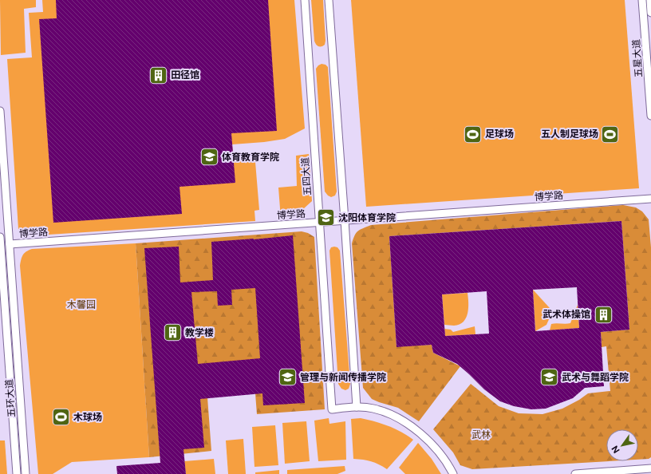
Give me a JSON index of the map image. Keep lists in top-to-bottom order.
{
  "streets": {
    "lane": [
      "五星大道",
      "五四大道",
      "博学路",
      "五环大道"
    ]
  },
  "crossings": [
    ["五四大道", "博学路"],
    ["博学路", "五环大道"]
  ],
  "parks": ["木馨园", "武林"],
  "places": {
    "building": ["田径馆", "武术体操馆", "教学楼"],
    "sports": ["足球场", "五人制足球场", "木球场"],
    "school or university": [
      "体育教育学院",
      "沈阳体育学院",
      "管理与新闻传播学院",
      "武术与舞蹈学院"
    ]
  },
  "north": "bottom left"
}
